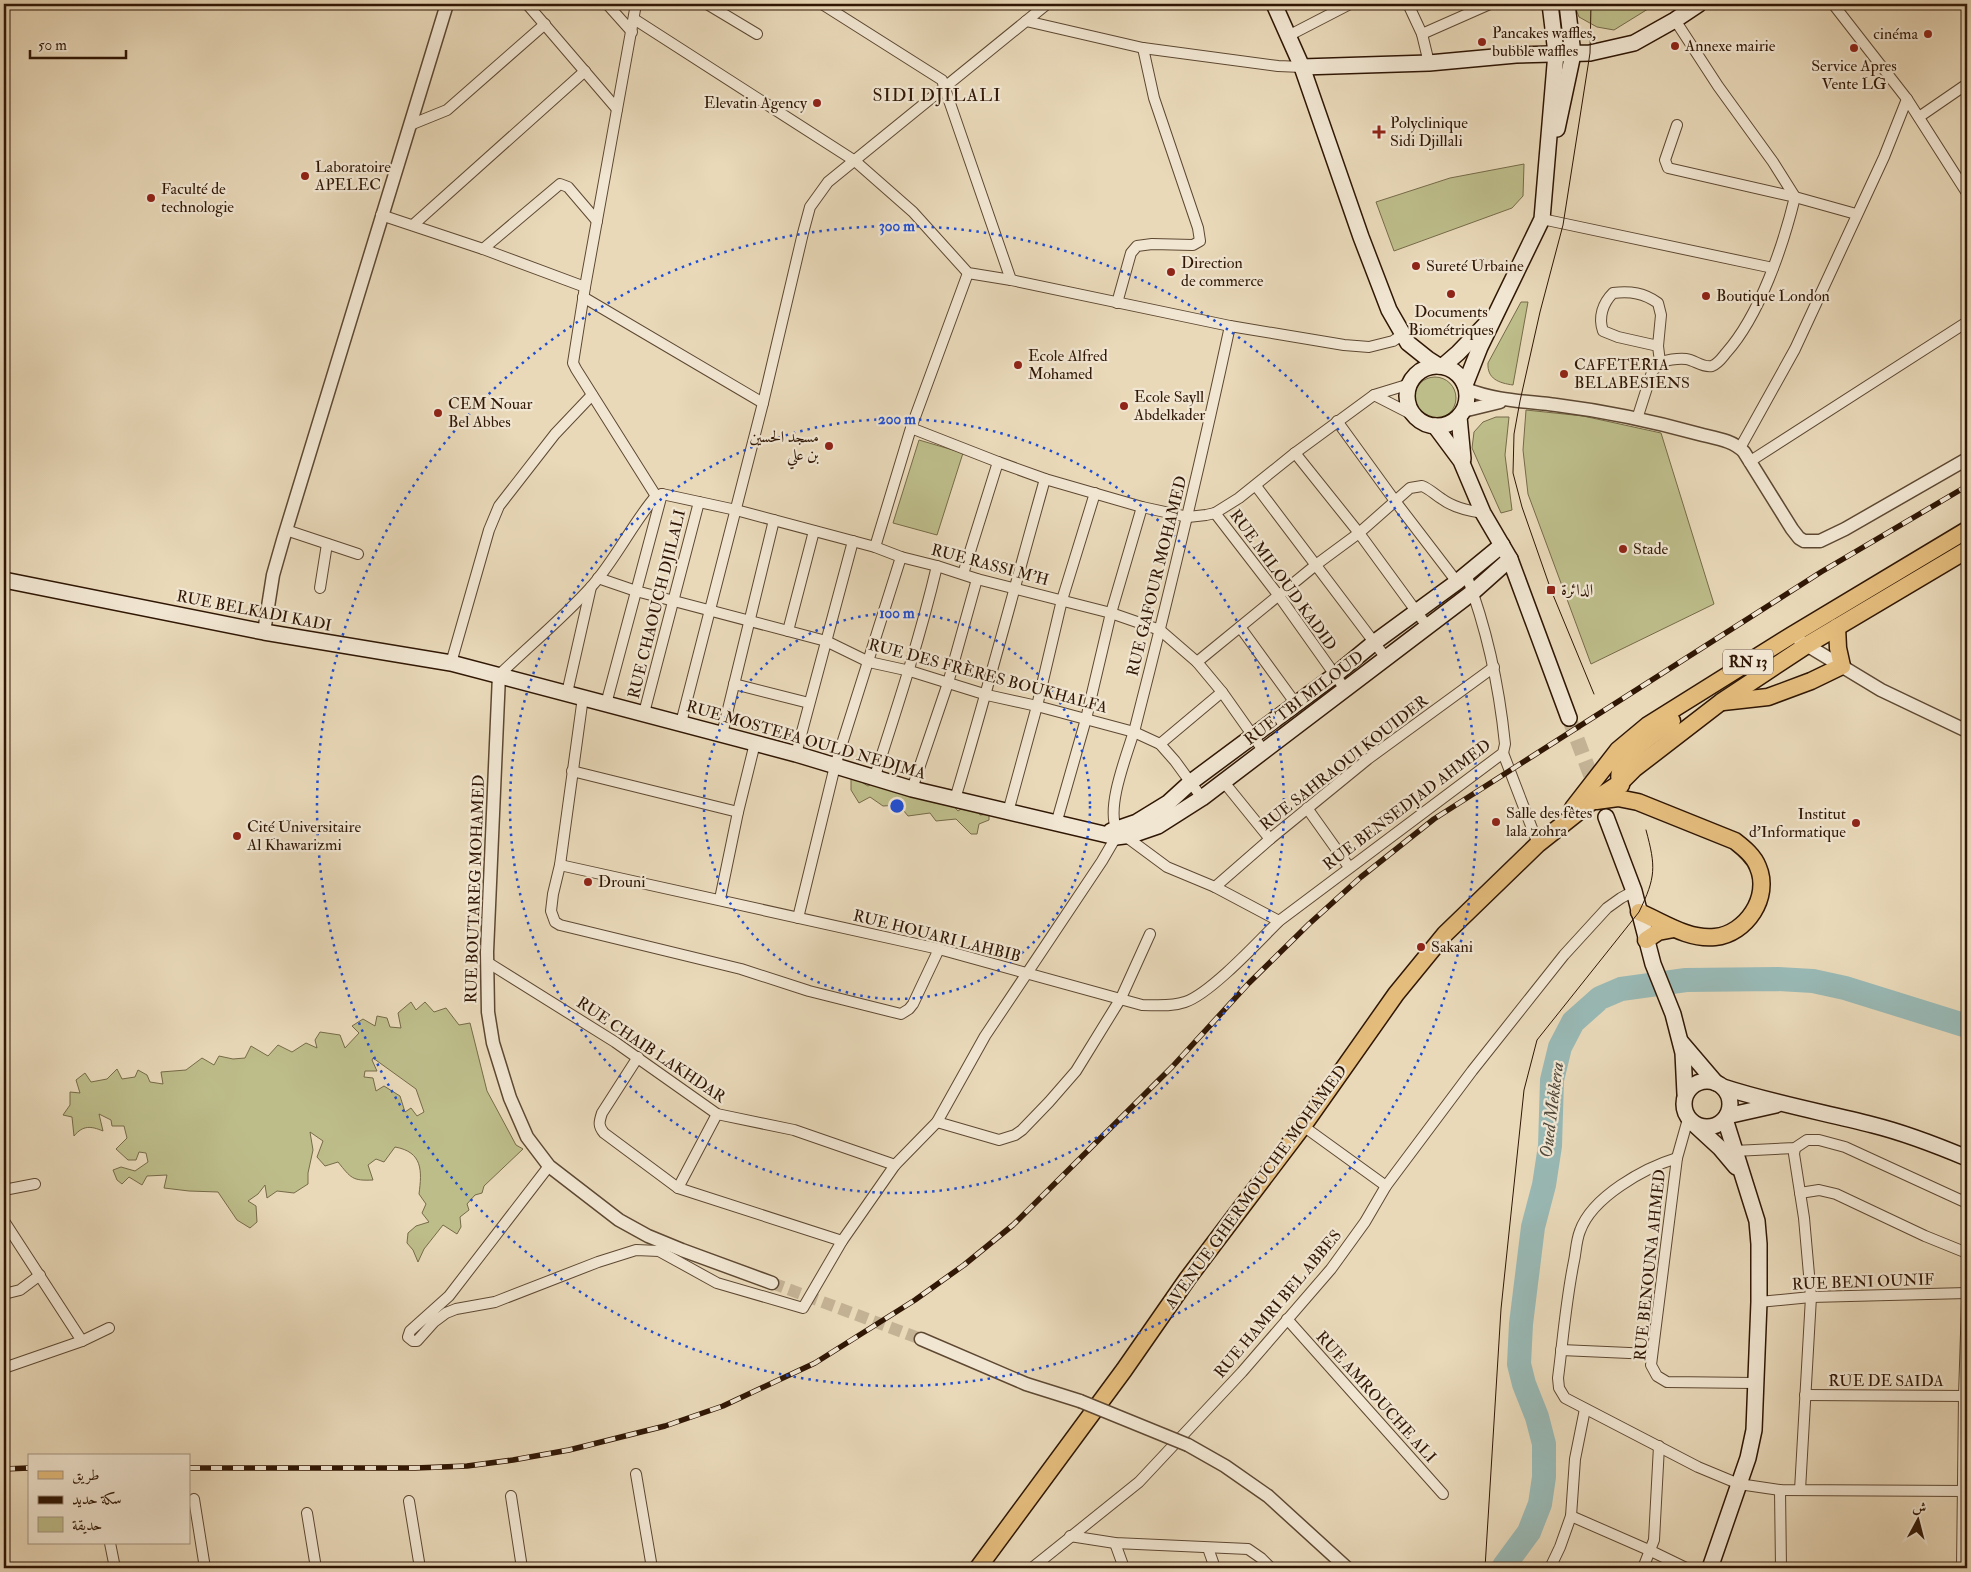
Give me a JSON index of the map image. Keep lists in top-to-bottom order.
{
  "streets": {
    "main road": [
      "RUE BELKADI KADI",
      "RN 13",
      "RUE TBI MILOUD",
      "RUE MOSTEFA OULD NEDJMA",
      "AVENUE GHERMOUCHE MOHAMED"
    ],
    "street": [
      "RUE RASSI M'H",
      "RUE GAFOUR MOHAMED",
      "RUE MILOUD KADID",
      "RUE CHAOUCH DJILALI",
      "RUE DES FRÈRES BOUKHALFA",
      "RUE SAHRAOUI KOUIDER",
      "RUE BENSEDJAD AHMED",
      "RUE BOUTAREG MOHAMED",
      "RUE HOUARI LAHBIB",
      "RUE CHAIB LAKHDAR",
      "RUE BENOUNA AHMED",
      "RUE BENI OUNIF",
      "RUE HAMRI BEL ABBES",
      "RUE DE SAIDA",
      "RUE AMROUCHE ALI"
    ]
  },
  "crossings": [
    ["RUE RASSI M'H", "RUE GAFOUR MOHAMED"],
    ["RUE RASSI M'H", "RUE CHAOUCH DJILALI"],
    ["RUE RASSI M'H", "RUE TBI MILOUD"],
    ["RUE GAFOUR MOHAMED", "RUE DES FRÈRES BOUKHALFA"],
    ["RUE GAFOUR MOHAMED", "RUE TBI MILOUD"],
    ["RUE GAFOUR MOHAMED", "RUE MOSTEFA OULD NEDJMA"],
    ["RUE MILOUD KADID", "RUE TBI MILOUD"],
    ["RUE CHAOUCH DJILALI", "RUE DES FRÈRES BOUKHALFA"],
    ["RUE CHAOUCH DJILALI", "RUE MOSTEFA OULD NEDJMA"],
    ["RUE BELKADI KADI", "RUE MOSTEFA OULD NEDJMA"],
    ["RUE BELKADI KADI", "RUE BOUTAREG MOHAMED"],
    ["RN 13", "AVENUE GHERMOUCHE MOHAMED"],
    ["RUE DES FRÈRES BOUKHALFA", "RUE TBI MILOUD"],
    ["RUE TBI MILOUD", "RUE MOSTEFA OULD NEDJMA"],
    ["RUE TBI MILOUD", "RUE BENSEDJAD AHMED"],
    ["RUE MOSTEFA OULD NEDJMA", "RUE BOUTAREG MOHAMED"],
    ["RUE SAHRAOUI KOUIDER", "RUE BENSEDJAD AHMED"],
    ["RUE BENSEDJAD AHMED", "RUE HOUARI LAHBIB"],
    ["RUE BOUTAREG MOHAMED", "RUE CHAIB LAKHDAR"],
    ["RUE HAMRI BEL ABBES", "RUE AMROUCHE ALI"]
  ],
  "districts": ["SIDI DJILALI"],
  "water": ["Oued Mekkera"],
  "places": {
    "other": [
      "cinéma",
      "Pancakes waffles, bubble waffles",
      "Annexe mairie",
      "Service Apres Vente LG",
      "Elevatin Agency",
      "Laboratoire APELEC",
      "Faculté de technologie",
      "Sureté Urbaine",
      "Direction de commerce",
      "Documents Biométriques",
      "Boutique London",
      "Ecole Alfred Mohamed",
      "CAFETERIA BELABESIENS",
      "Ecole Sayll Abdelkader",
      "CEM Nouar Bel Abbes",
      "مسجد الحسين بن علي",
      "Stade",
      "Salle des fêtes lala zohra",
      "Institut d'Informatique",
      "Cité Universitaire Al Khawarizmi",
      "Drouni",
      "Sakani"
    ],
    "health": ["Polyclinique Sidi Djillali"],
    "transit": ["الدائرة"]
  },
  "legend": ["طريق", "سكة حديد", "حديقة"],
  "scale_bar": "50 m",
  "north": "top",
  "rings": ["300 m", "200 m", "100 m"]
}
